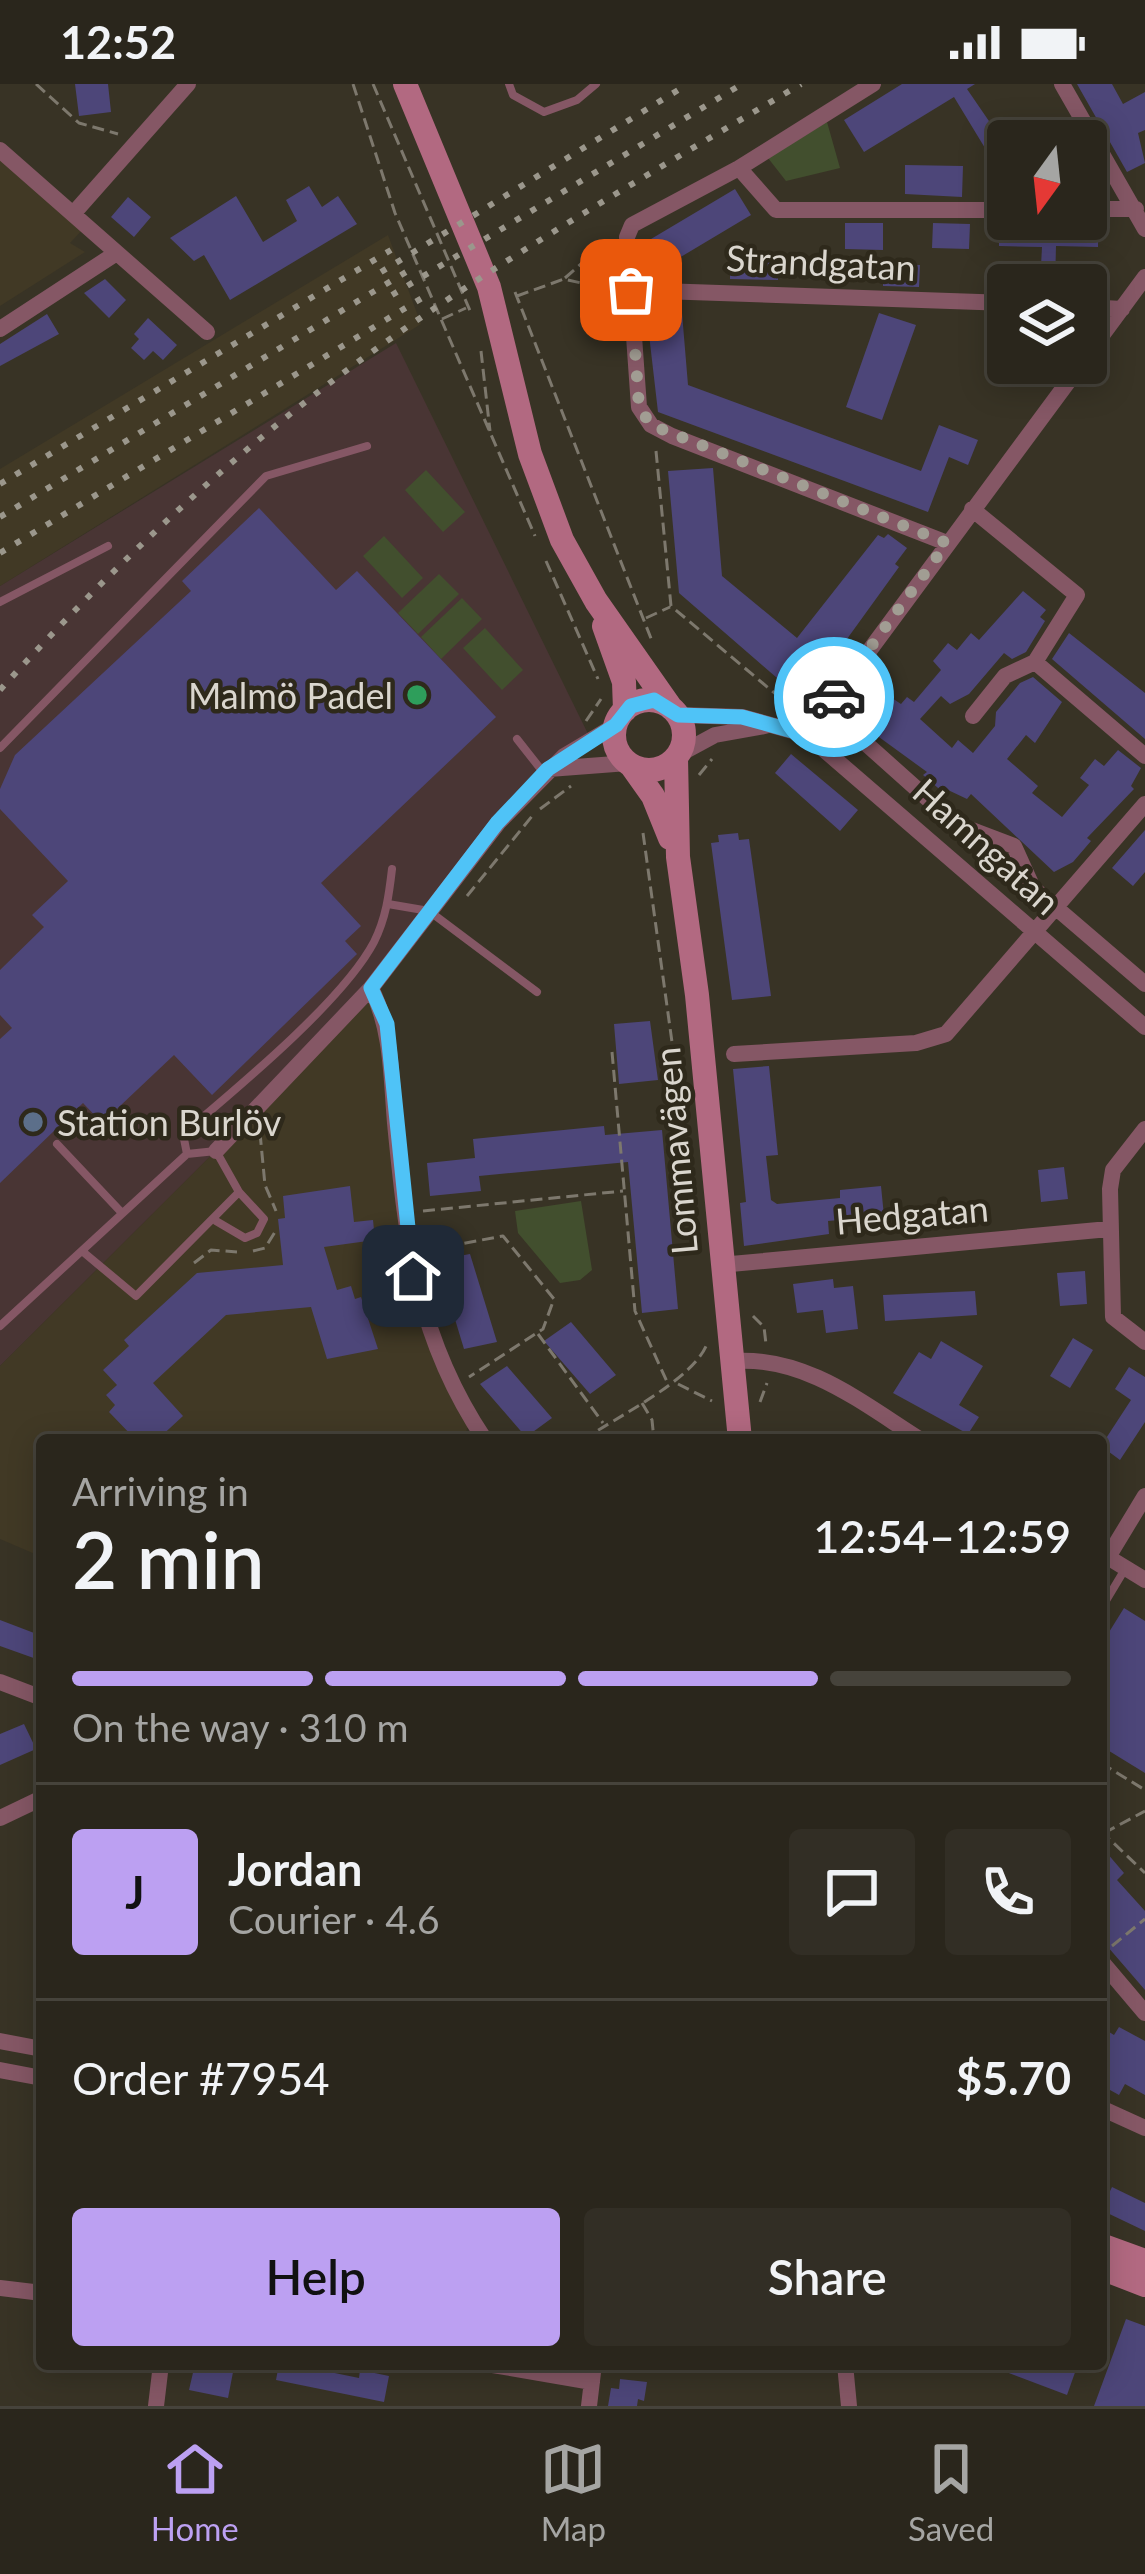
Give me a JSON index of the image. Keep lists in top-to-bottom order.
{
  "streets": {
    "street": [
      "Strandgatan",
      "Hamngatan",
      "Lommavägen",
      "Hedgatan"
    ]
  },
  "crossings": [
    ["Hamngatan", "Lommavägen"],
    ["Lommavägen", "Hedgatan"]
  ],
  "places": ["Malmö Padel", "Station Burlöv"],
  "north": "bottom",
  "page": {
    "status": "12:52",
    "heading": ["2 min", "Arriving in", "12:54–12:59"],
    "panel": [
      "Jordan",
      "Courier · 4.6",
      "Order #7954",
      "$5.70"
    ],
    "bar": "On the way · 310 m",
    "round": "J",
    "buttons": ["Help", "Share"],
    "tabs": ["Home", "Map", "Saved"]
  }
}
